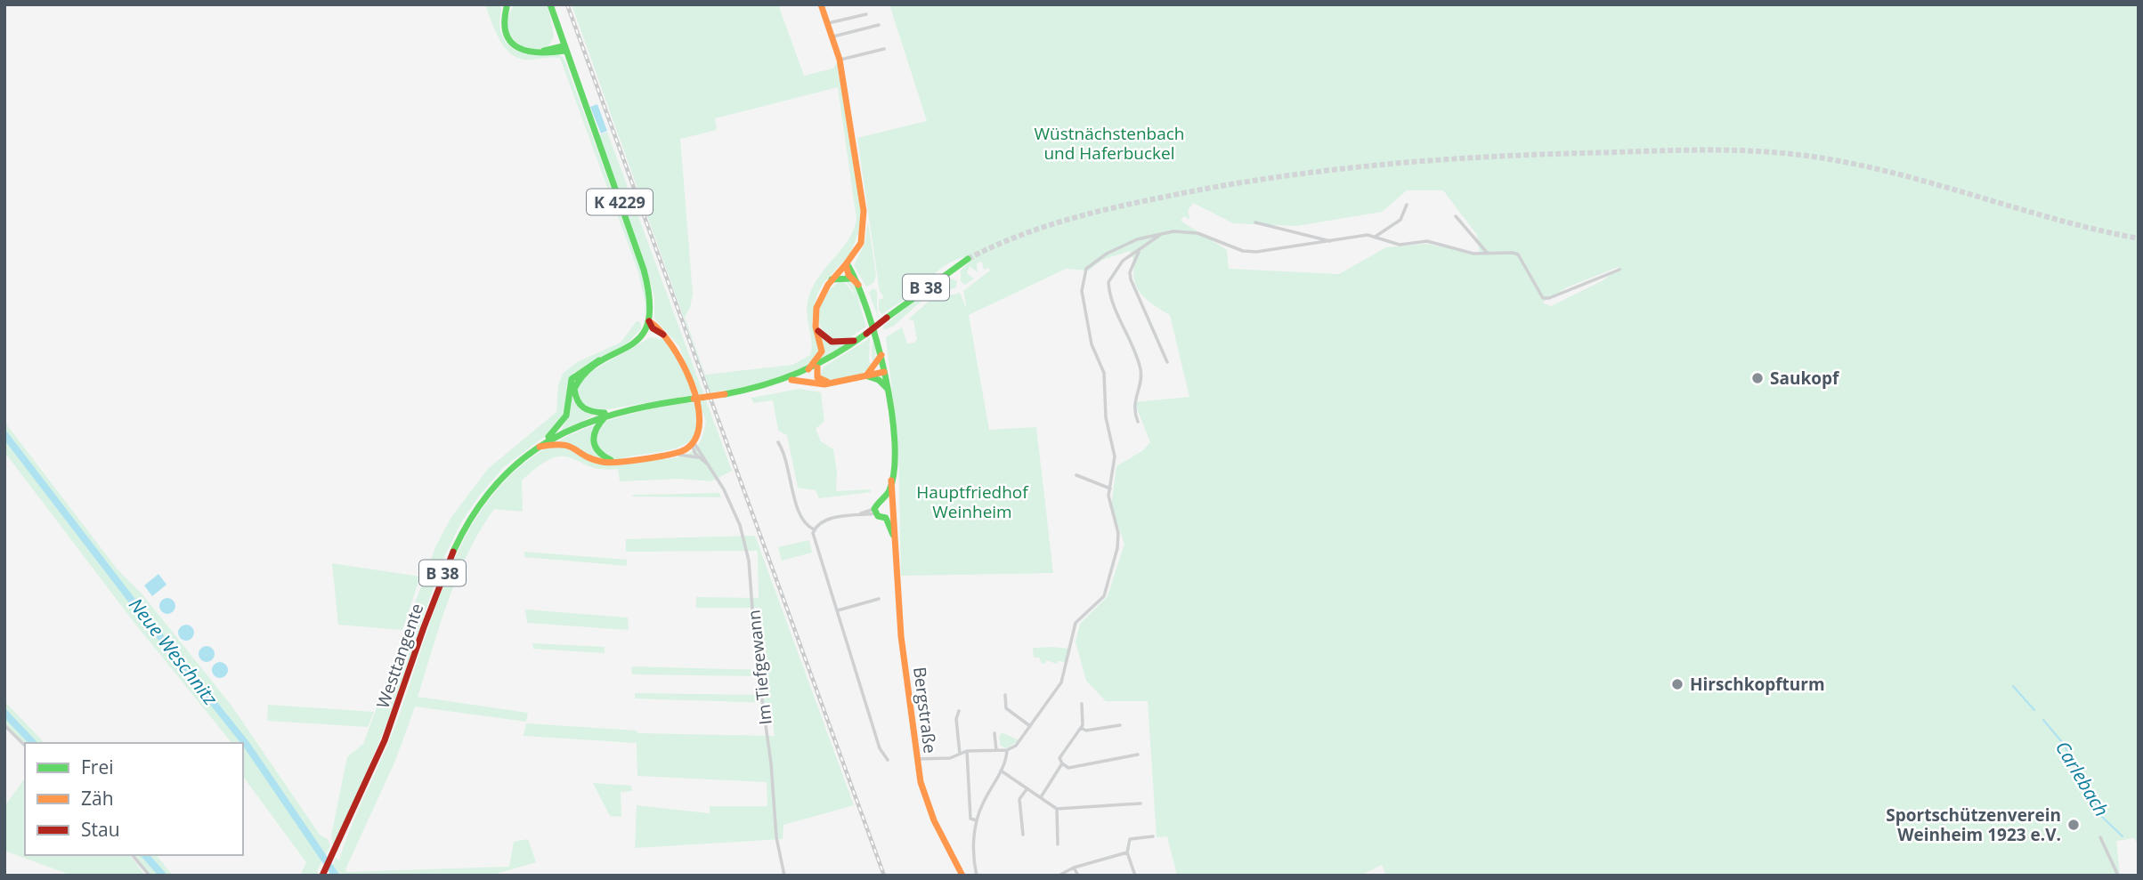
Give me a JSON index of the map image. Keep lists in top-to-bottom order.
{
  "streets": {
    "main road": [
      "K 4229",
      "B 38",
      "Westtangente",
      "Bergstraße"
    ],
    "street": ["Im Tiefgewann"]
  },
  "crossings": [
    ["B 38", "Westtangente"]
  ],
  "water": ["Neue Weschnitz", "Carlebach"],
  "parks": ["Wüstnächstenbach und Haferbuckel", "Hauptfriedhof Weinheim"],
  "places": ["Saukopf", "Hirschkopfturm", "Sportschützenverein Weinheim 1923 e.V."],
  "legend": ["Frei", "Zäh", "Stau"]
}
